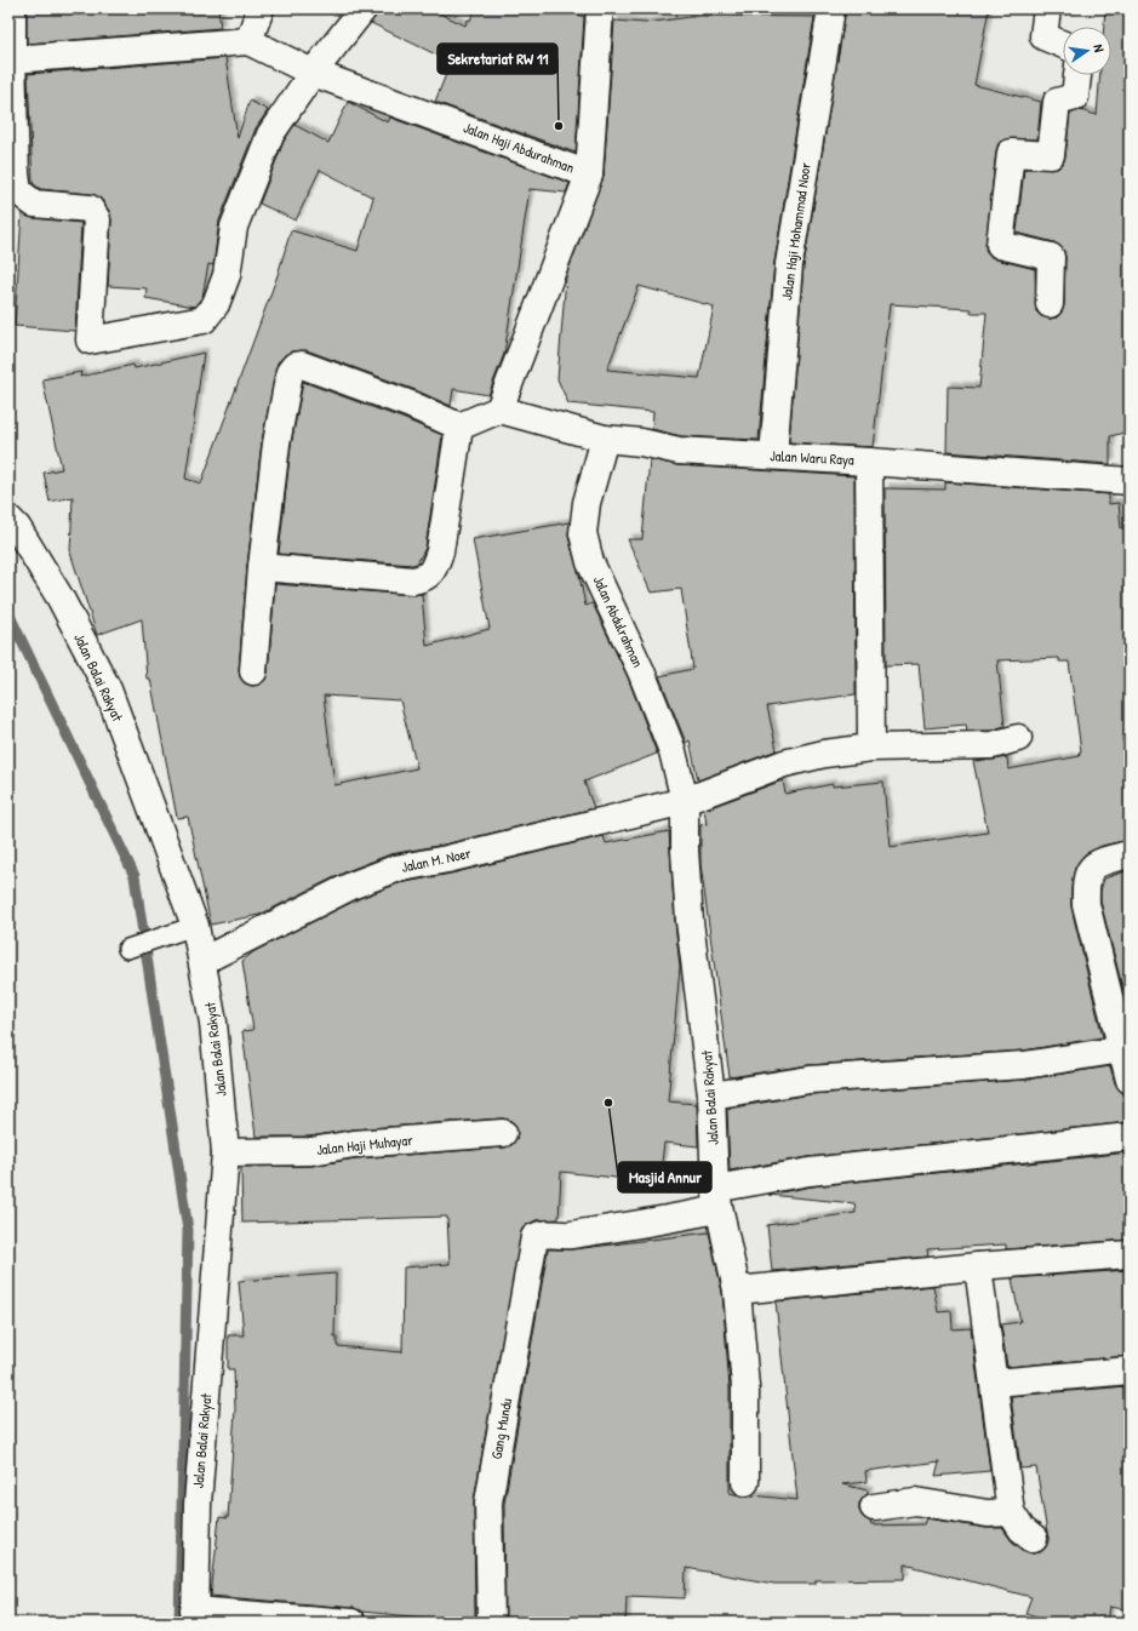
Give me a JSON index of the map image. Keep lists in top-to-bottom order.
{
  "streets": {
    "street": [
      "Jalan Haji Abdurahman",
      "Jalan Haji Mohammad Noor",
      "Jalan Waru Raya",
      "Jalan Abdulrahman",
      "Jalan Balai Rakyat",
      "Jalan M. Noer",
      "Jalan Haji Muhayar",
      "Gang Mundu"
    ]
  },
  "crossings": [
    ["Jalan Haji Abdurahman", "Jalan Waru Raya"],
    ["Jalan Haji Mohammad Noor", "Jalan Waru Raya"],
    ["Jalan Waru Raya", "Jalan Abdulrahman"],
    ["Jalan Abdulrahman", "Jalan Balai Rakyat"],
    ["Jalan Abdulrahman", "Jalan M. Noer"],
    ["Jalan Balai Rakyat", "Jalan M. Noer"],
    ["Jalan Balai Rakyat", "Jalan Haji Muhayar"],
    ["Jalan Balai Rakyat", "Gang Mundu"]
  ],
  "places": ["Sekretariat RW 11", "Masjid Annur"],
  "north": "right"
}
